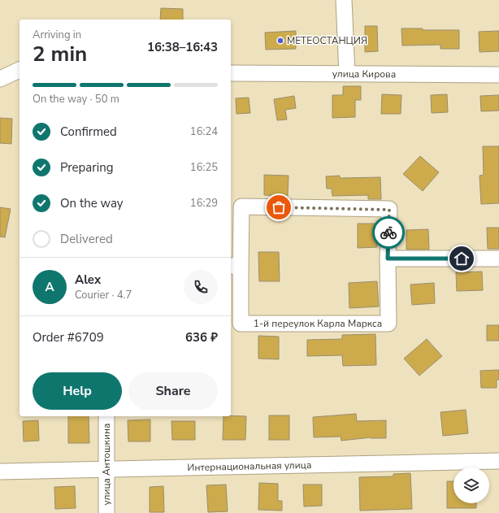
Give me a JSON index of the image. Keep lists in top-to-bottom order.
{
  "streets": {
    "street": [
      "улица Кирова",
      "1-й переулок Карла Маркса",
      "улица Антошкина",
      "Интернациональная улица"
    ]
  },
  "crossings": [
    ["улица Антошкина", "Интернациональная улица"]
  ],
  "places": ["МЕТЕОСТАНЦИЯ"],
  "page": {
    "heading": ["2 min", "Arriving in", "16:38–16:43"],
    "panel": [
      "Alex",
      "Courier · 4.7",
      "Order #6709",
      "636 ₽"
    ],
    "bar": "On the way · 50 m",
    "list": [
      ["Confirmed", "16:24"],
      ["Preparing", "16:25"],
      ["On the way", "16:29"],
      "Delivered"
    ],
    "round": "A",
    "buttons": ["Help", "Share"]
  }
}
